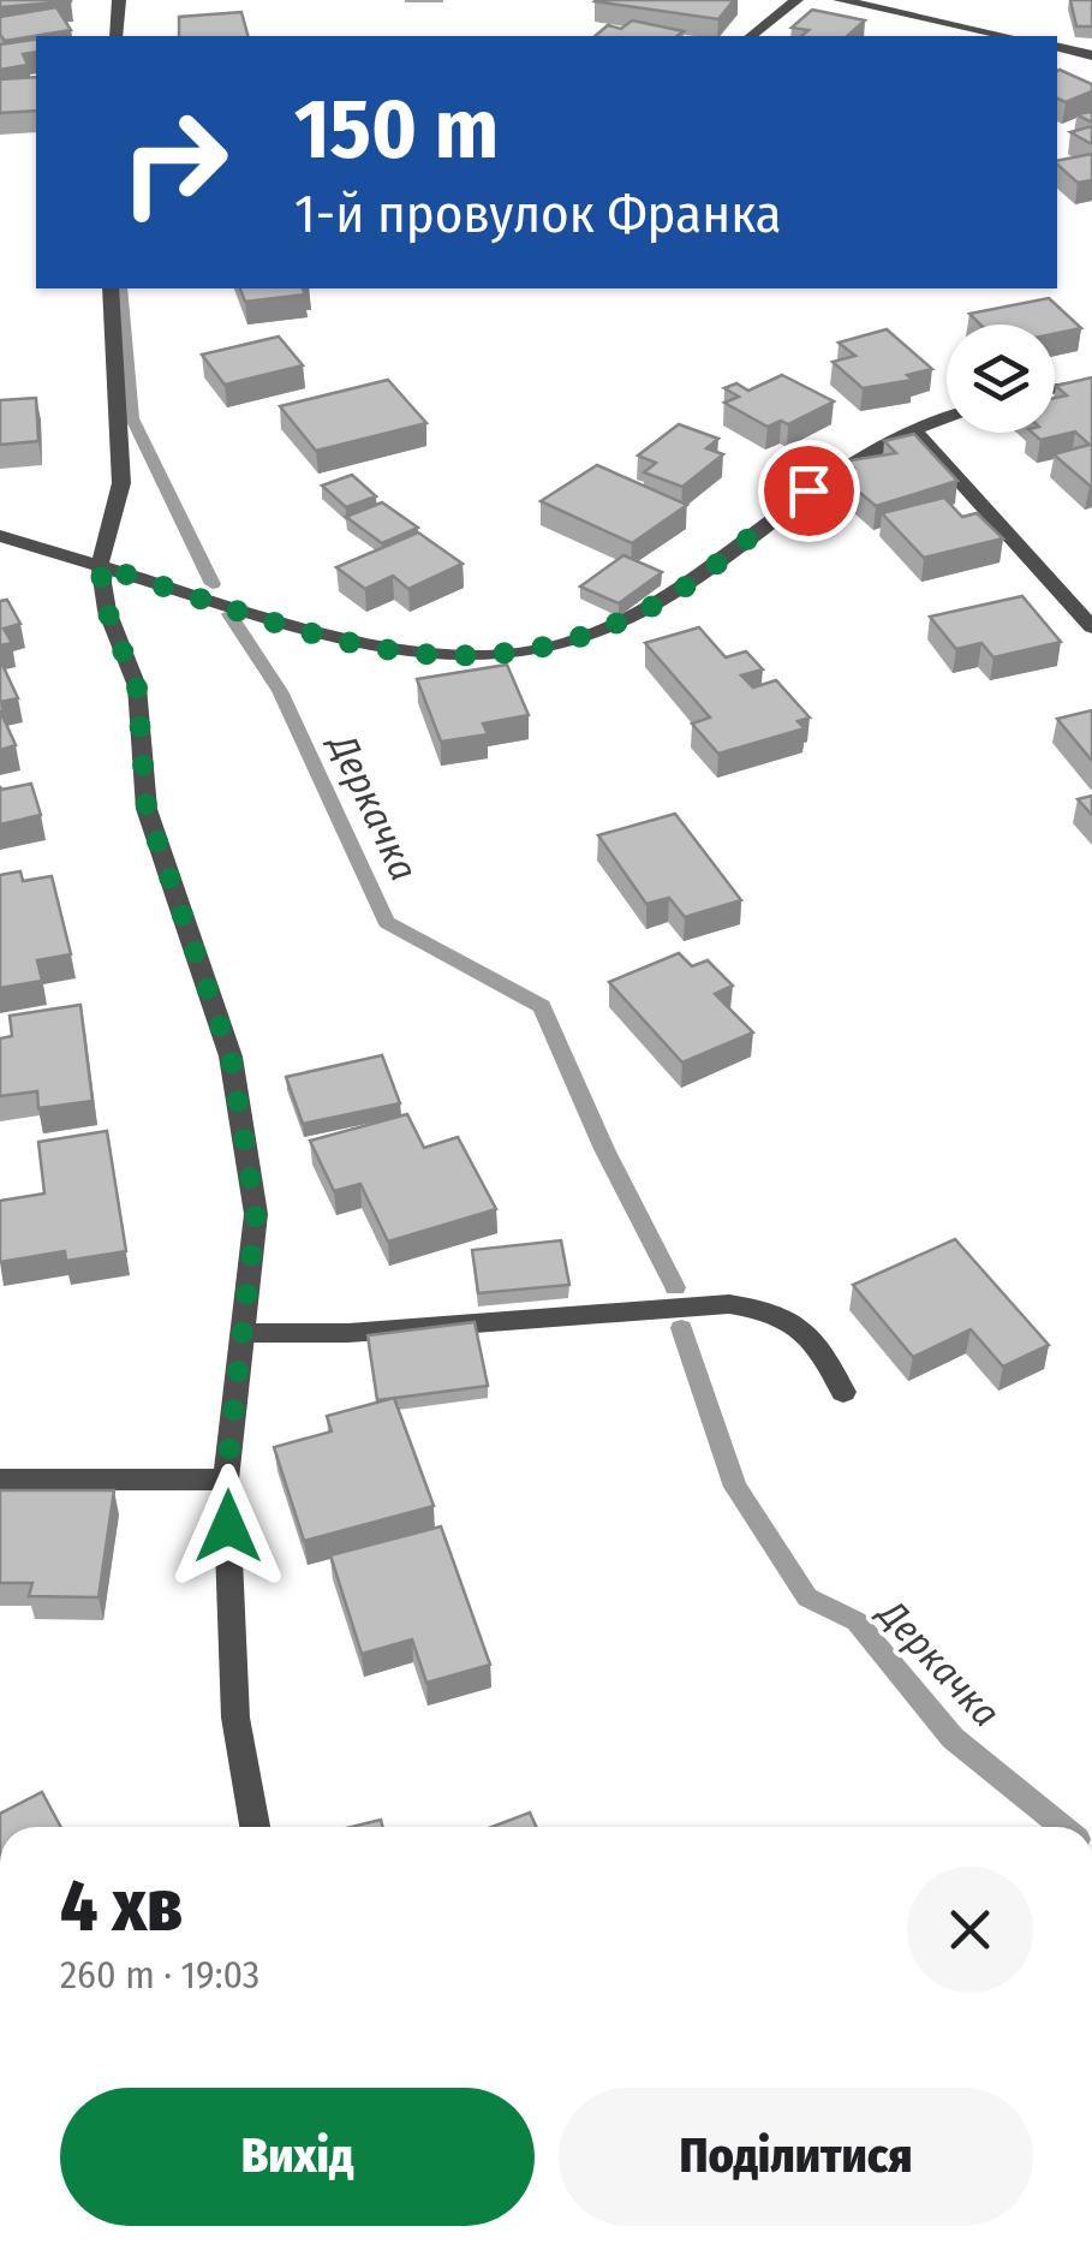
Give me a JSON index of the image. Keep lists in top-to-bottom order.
{
  "water": ["Деркачка"],
  "page": {
    "turn": ["150 m", "1-й провулок Франка"],
    "heading": ["4 хв", "260 m · 19:03"],
    "buttons": ["Вихід", "Поділитися"]
  }
}
